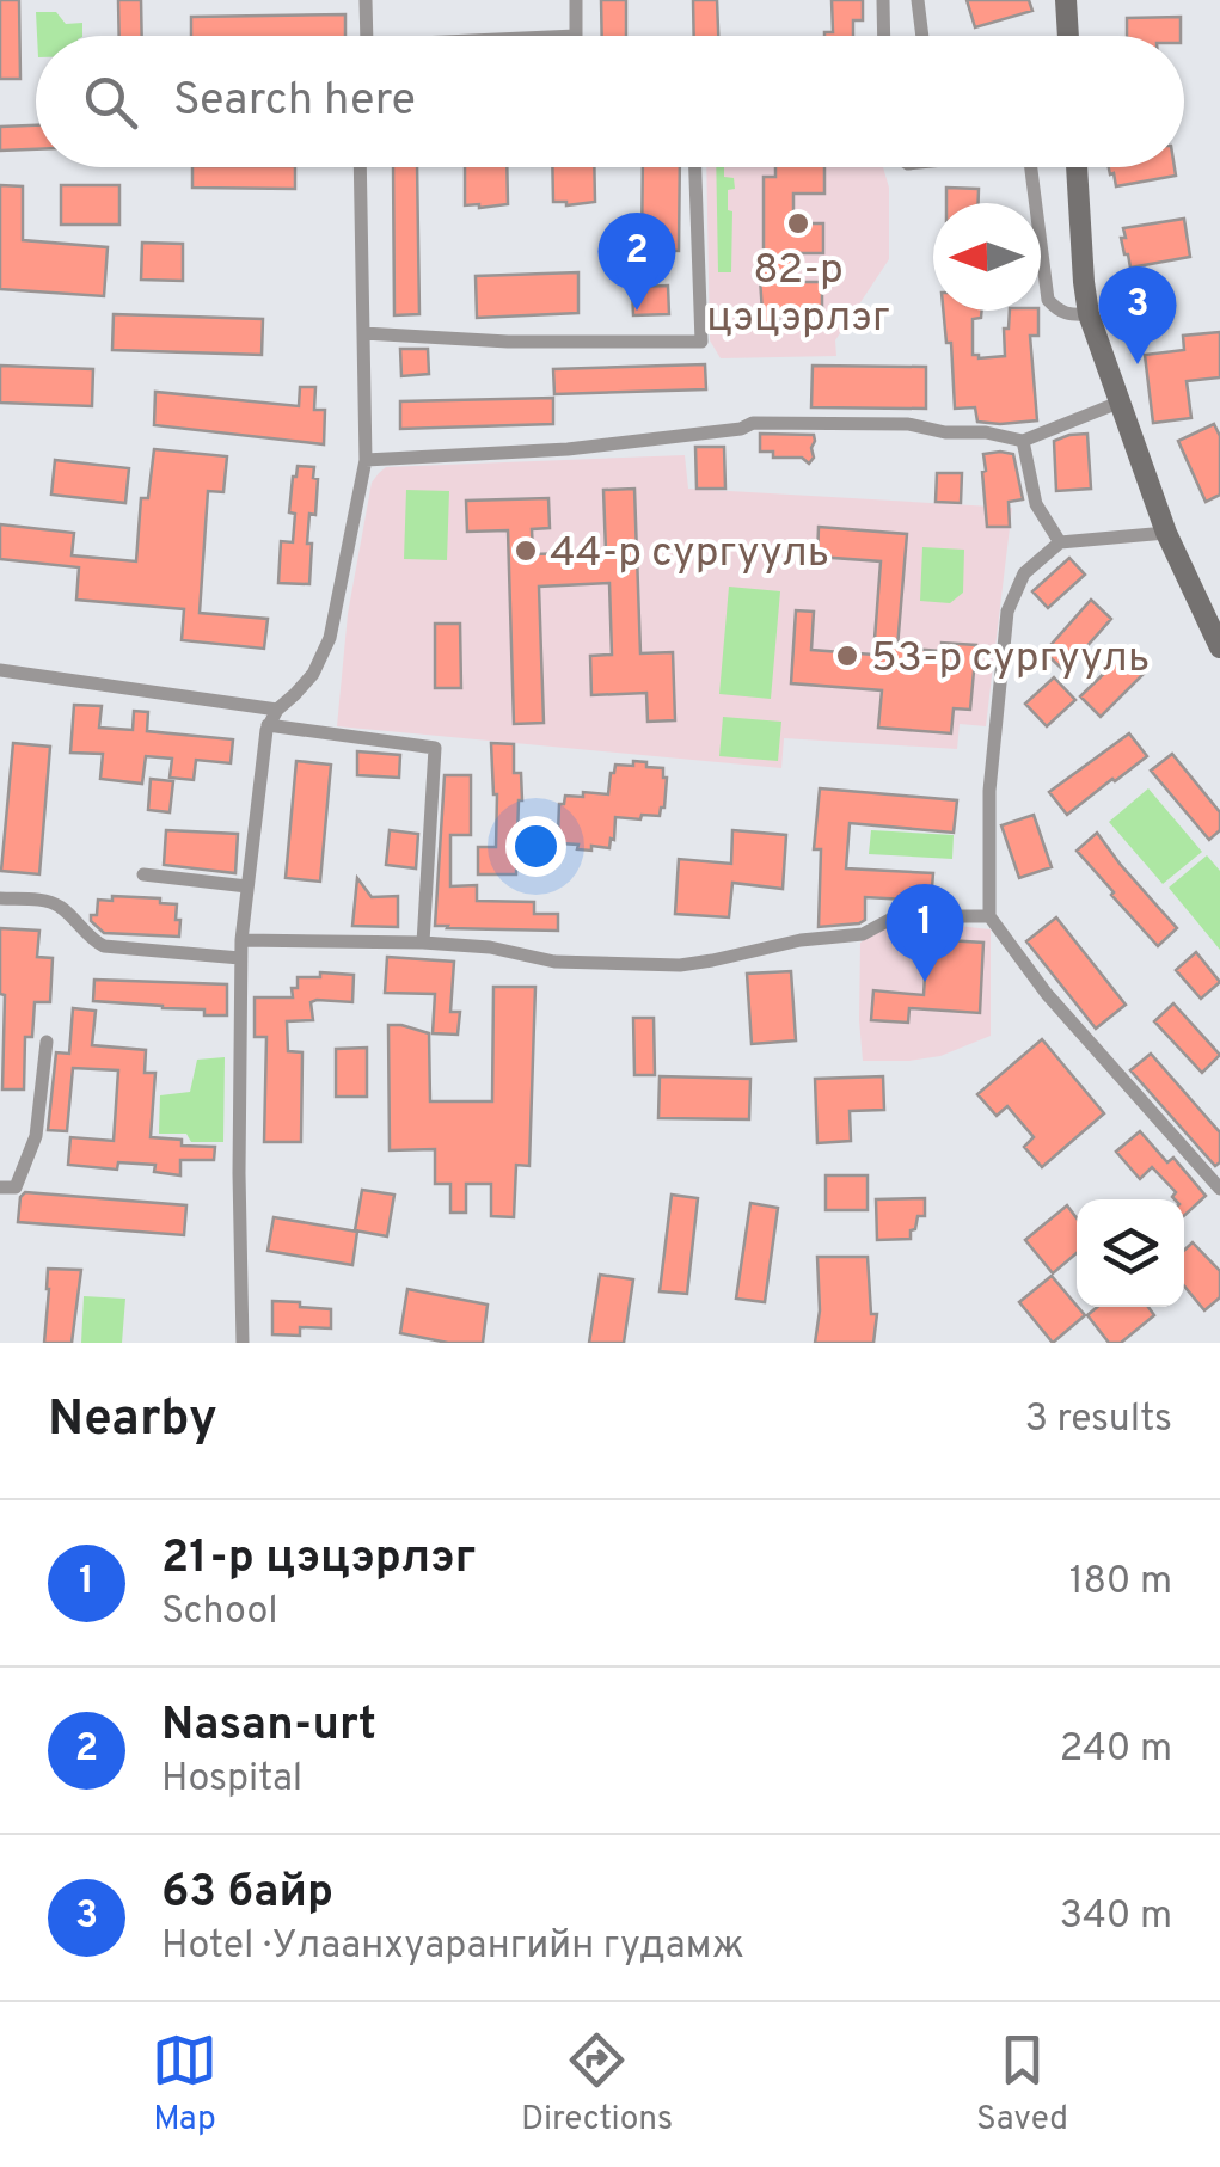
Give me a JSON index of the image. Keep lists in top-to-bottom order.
{
  "places": ["82-р цэцэрлэг", "44-р сургууль", "53-р сургууль"],
  "north": "left",
  "page": {
    "search": "Search here",
    "pins": ["2", "3", "1"],
    "heading": ["Nearby", "3 results"],
    "list": [
      {
        "mark": "1",
        "name": "21-р цэцэрлэг",
        "note": "School",
        "value": "180 m"
      },
      {
        "mark": "2",
        "name": "Nasan-urt",
        "note": "Hospital",
        "value": "240 m"
      },
      {
        "mark": "3",
        "name": "63 байр",
        "note": "Hotel · Улаанхуарангийн гудамж",
        "value": "340 m"
      }
    ],
    "nav": ["Map", "Directions", "Saved"]
  }
}
